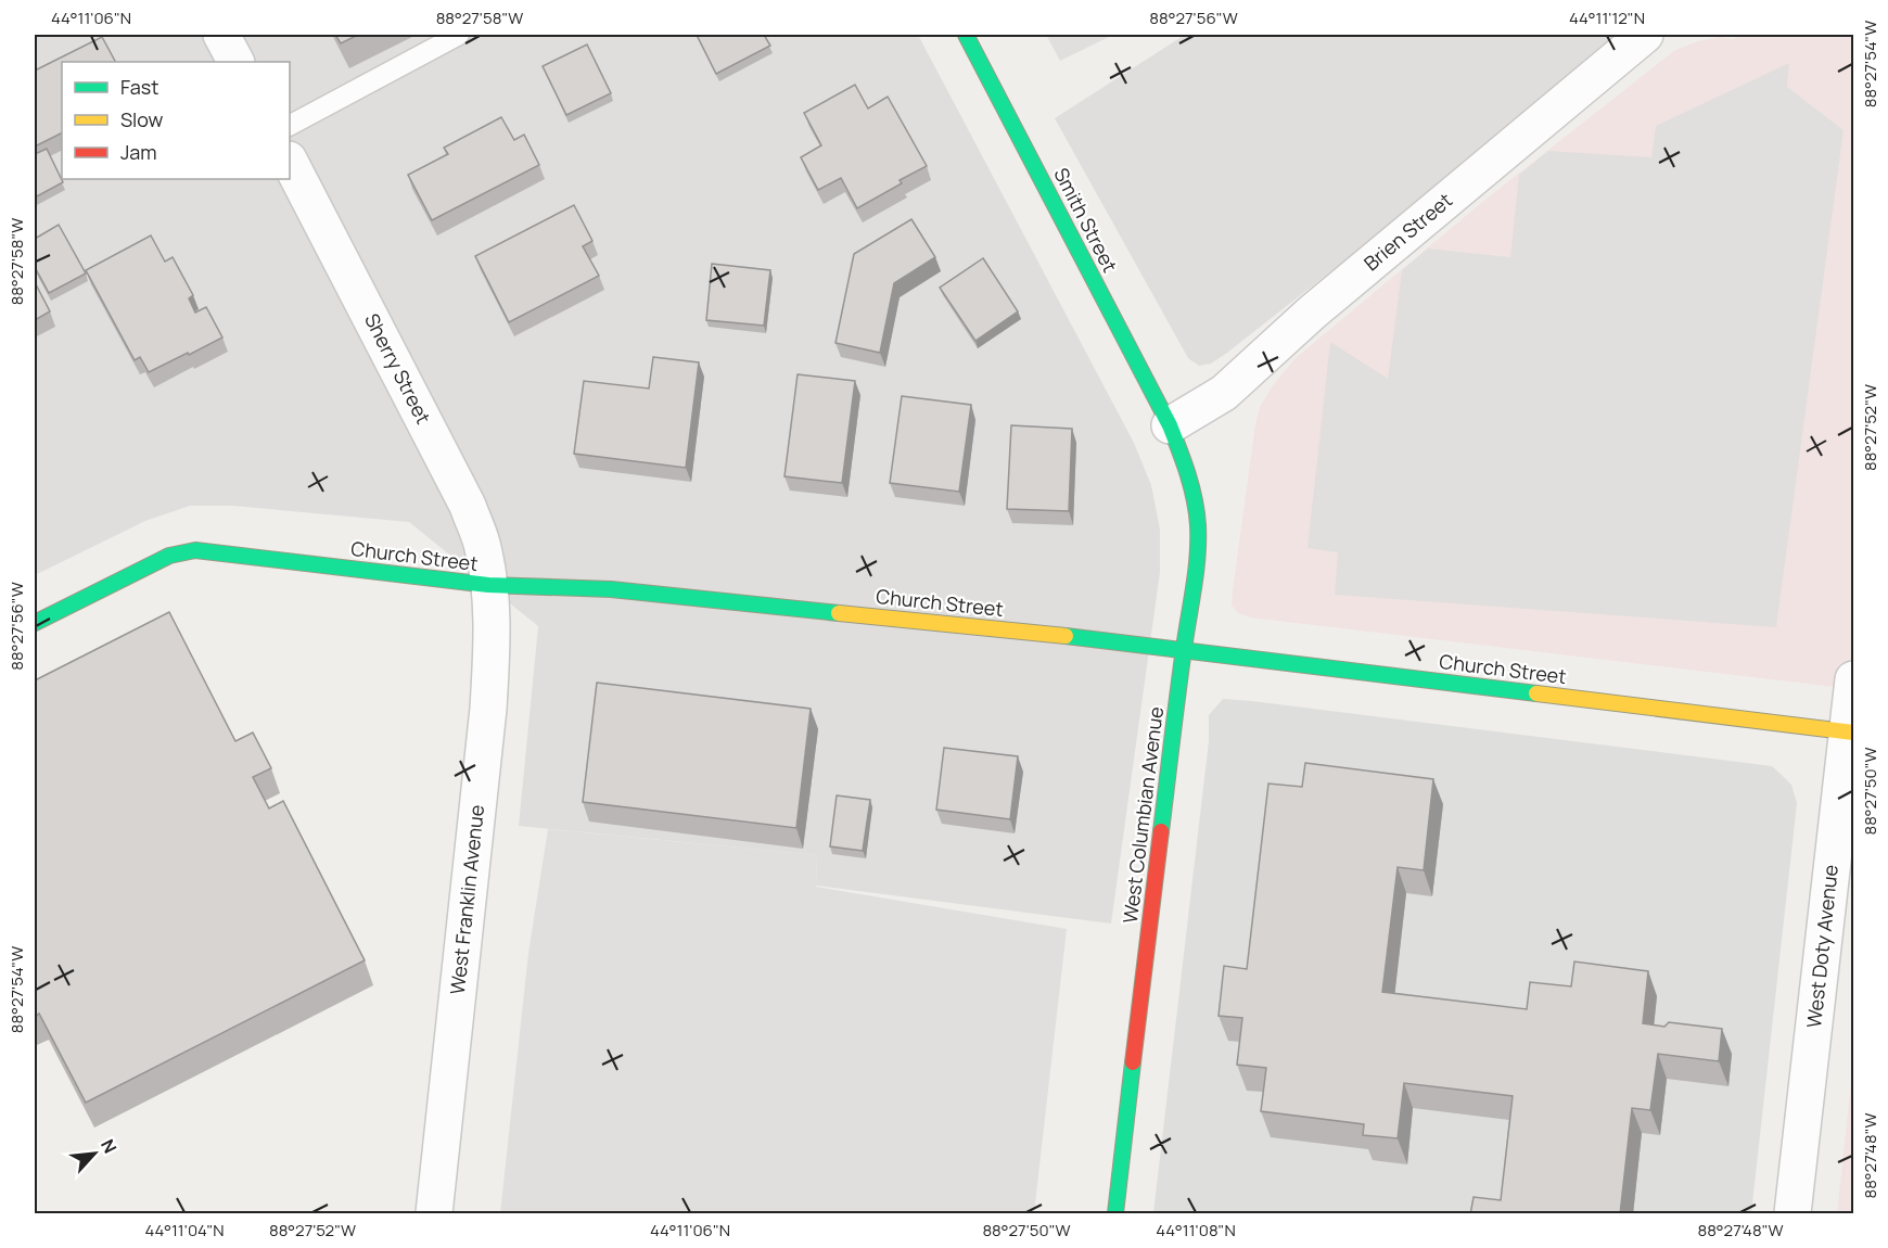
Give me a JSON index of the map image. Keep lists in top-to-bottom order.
{
  "streets": {
    "street": [
      "Smith Street",
      "Brien Street",
      "Sherry Street",
      "Church Street",
      "West Columbian Avenue",
      "West Franklin Avenue",
      "West Doty Avenue"
    ]
  },
  "crossings": [
    ["Smith Street", "Brien Street"],
    ["Smith Street", "West Columbian Avenue"],
    ["Brien Street", "West Columbian Avenue"],
    ["Sherry Street", "Church Street"],
    ["Sherry Street", "West Franklin Avenue"],
    ["Church Street", "West Columbian Avenue"],
    ["Church Street", "West Franklin Avenue"],
    ["Church Street", "West Doty Avenue"]
  ],
  "legend": ["Fast", "Slow", "Jam"],
  "north": "top right",
  "coordinates": [
    "44°11'06\"N",
    "88°27'58\"W",
    "88°27'56\"W",
    "44°11'12\"N",
    "88°27'54\"W",
    "88°27'52\"W",
    "88°27'50\"W",
    "88°27'48\"W",
    "44°11'04\"N",
    "44°11'08\"N"
  ]
}
